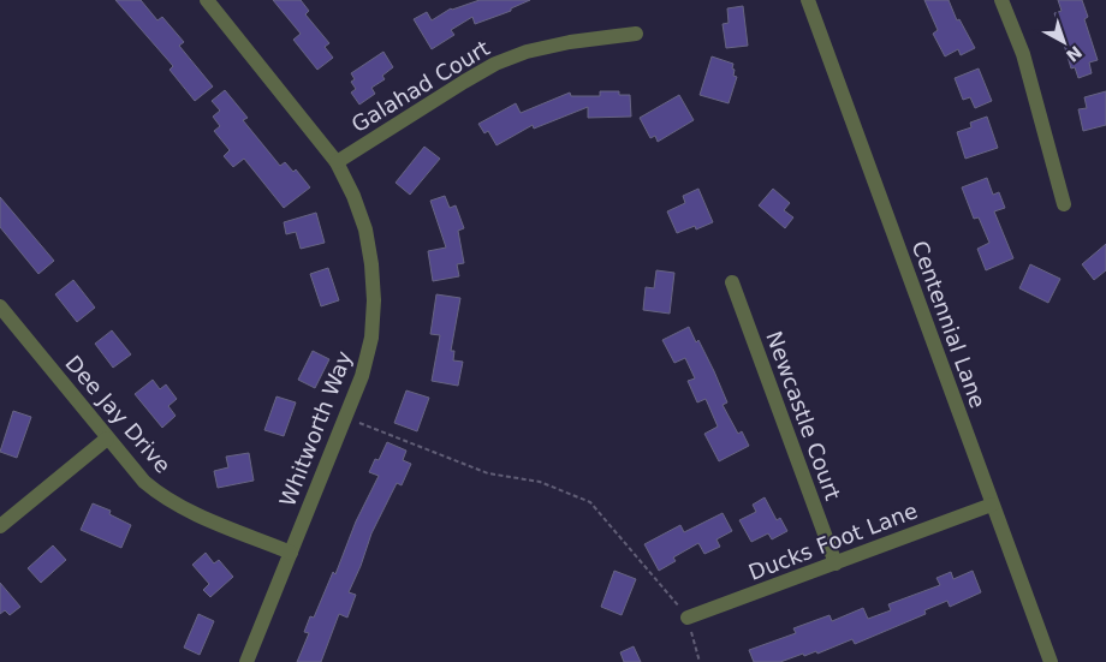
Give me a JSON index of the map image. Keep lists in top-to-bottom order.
{
  "streets": {
    "street": [
      "Galahad Court",
      "Centennial Lane",
      "Dee Jay Drive",
      "Newcastle Court",
      "Whitworth Way",
      "Ducks Foot Lane"
    ]
  },
  "crossings": [
    ["Galahad Court", "Whitworth Way"],
    ["Centennial Lane", "Ducks Foot Lane"],
    ["Dee Jay Drive", "Whitworth Way"],
    ["Newcastle Court", "Ducks Foot Lane"]
  ],
  "north": "bottom right"
}
